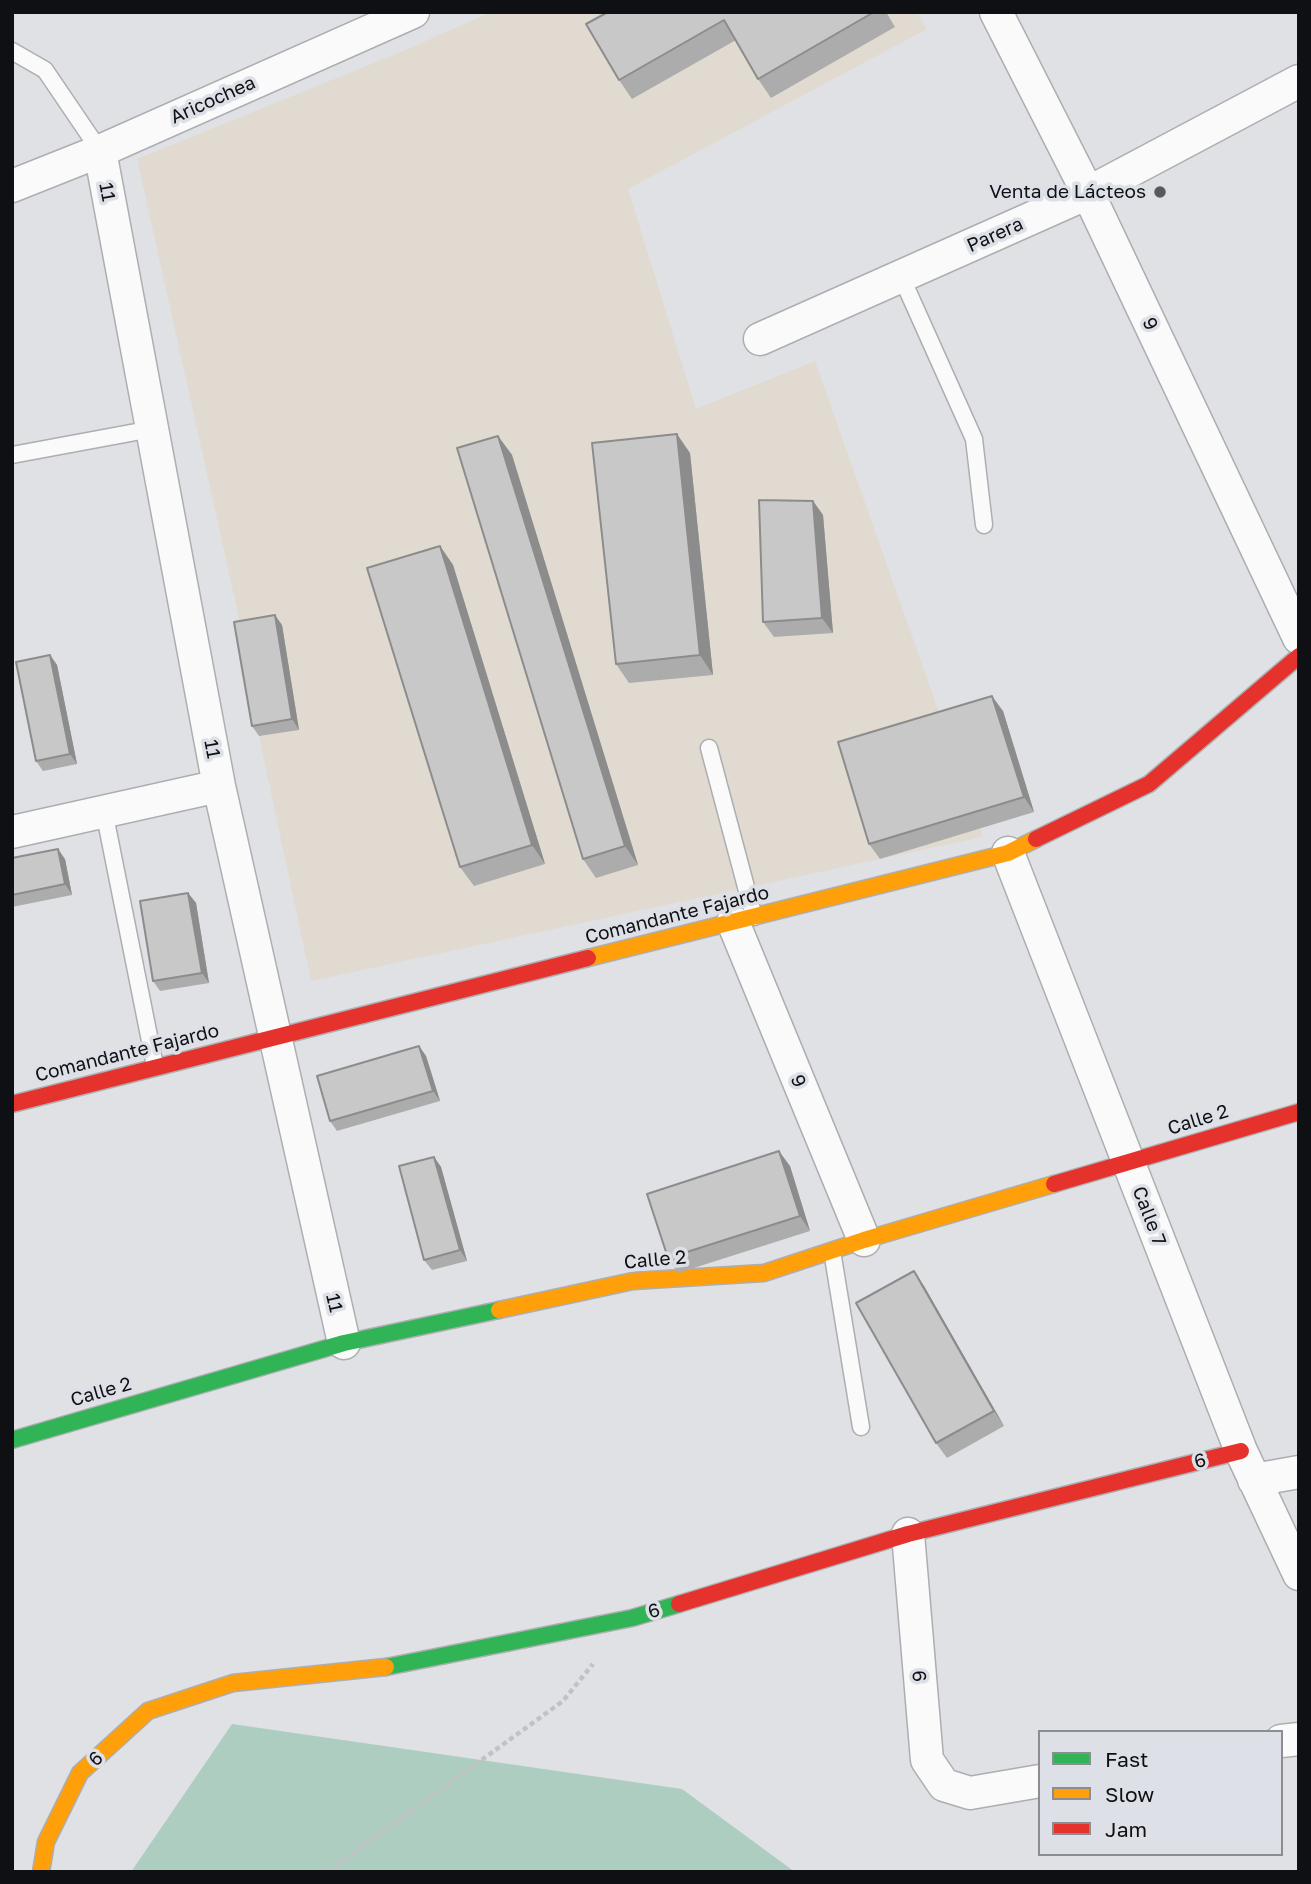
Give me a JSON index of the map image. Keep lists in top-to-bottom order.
{
  "streets": {
    "street": [
      "Aricochea",
      "11",
      "Parera",
      "9",
      "Comandante Fajardo",
      "Calle 2",
      "Calle 7",
      "6"
    ]
  },
  "crossings": [
    ["Aricochea", "11"],
    ["11", "Comandante Fajardo"],
    ["11", "Calle 2"],
    ["Parera", "9"],
    ["9", "Comandante Fajardo"],
    ["9", "Calle 2"],
    ["9", "6"],
    ["Comandante Fajardo", "Calle 7"],
    ["Calle 2", "Calle 7"],
    ["Calle 7", "6"]
  ],
  "places": ["Venta de Lácteos"],
  "legend": ["Fast", "Slow", "Jam"]
}
